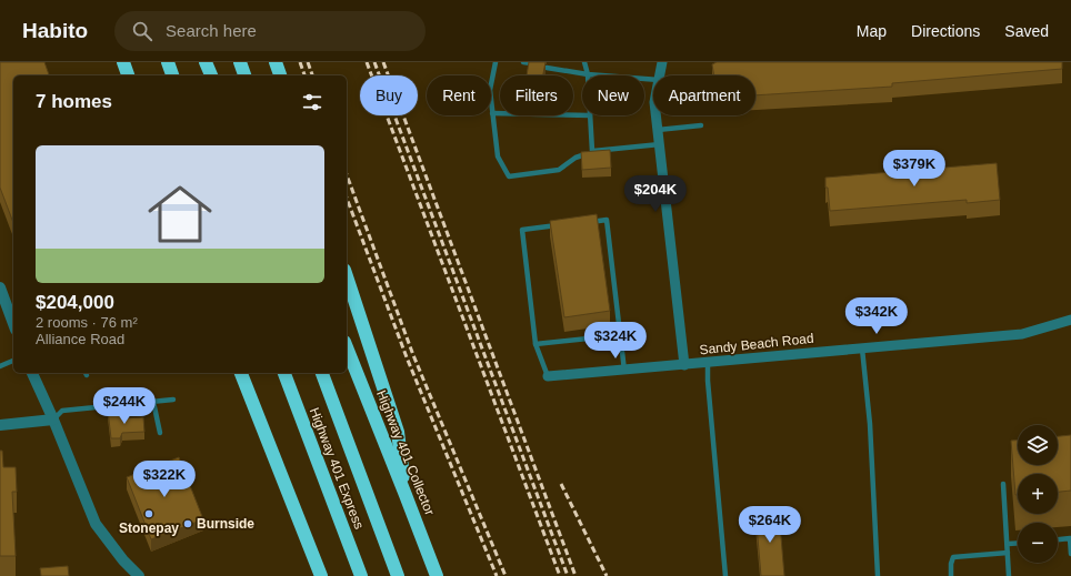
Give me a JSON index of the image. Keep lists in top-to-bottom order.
{
  "streets": {
    "highway": ["Highway 401 Collector", "Highway 401 Express"],
    "street": ["Sandy Beach Road"]
  },
  "places": ["Stonepay", "Burnside"],
  "page": {
    "header": "Habito",
    "search": "Search here",
    "nav": ["Map", "Directions", "Saved"],
    "chip": [
      "Buy",
      "Rent",
      "Filters",
      "New",
      "Apartment"
    ],
    "heading": "7 homes",
    "list": [
      {
        "name": "$204,000",
        "note": "2 rooms · 76 m² · Alliance Road"
      }
    ],
    "price": [
      "$379K",
      "$204K",
      "$342K",
      "$324K",
      "$244K",
      "$322K",
      "$264K"
    ],
    "map_buttons": ["+", "−"]
  }
}
